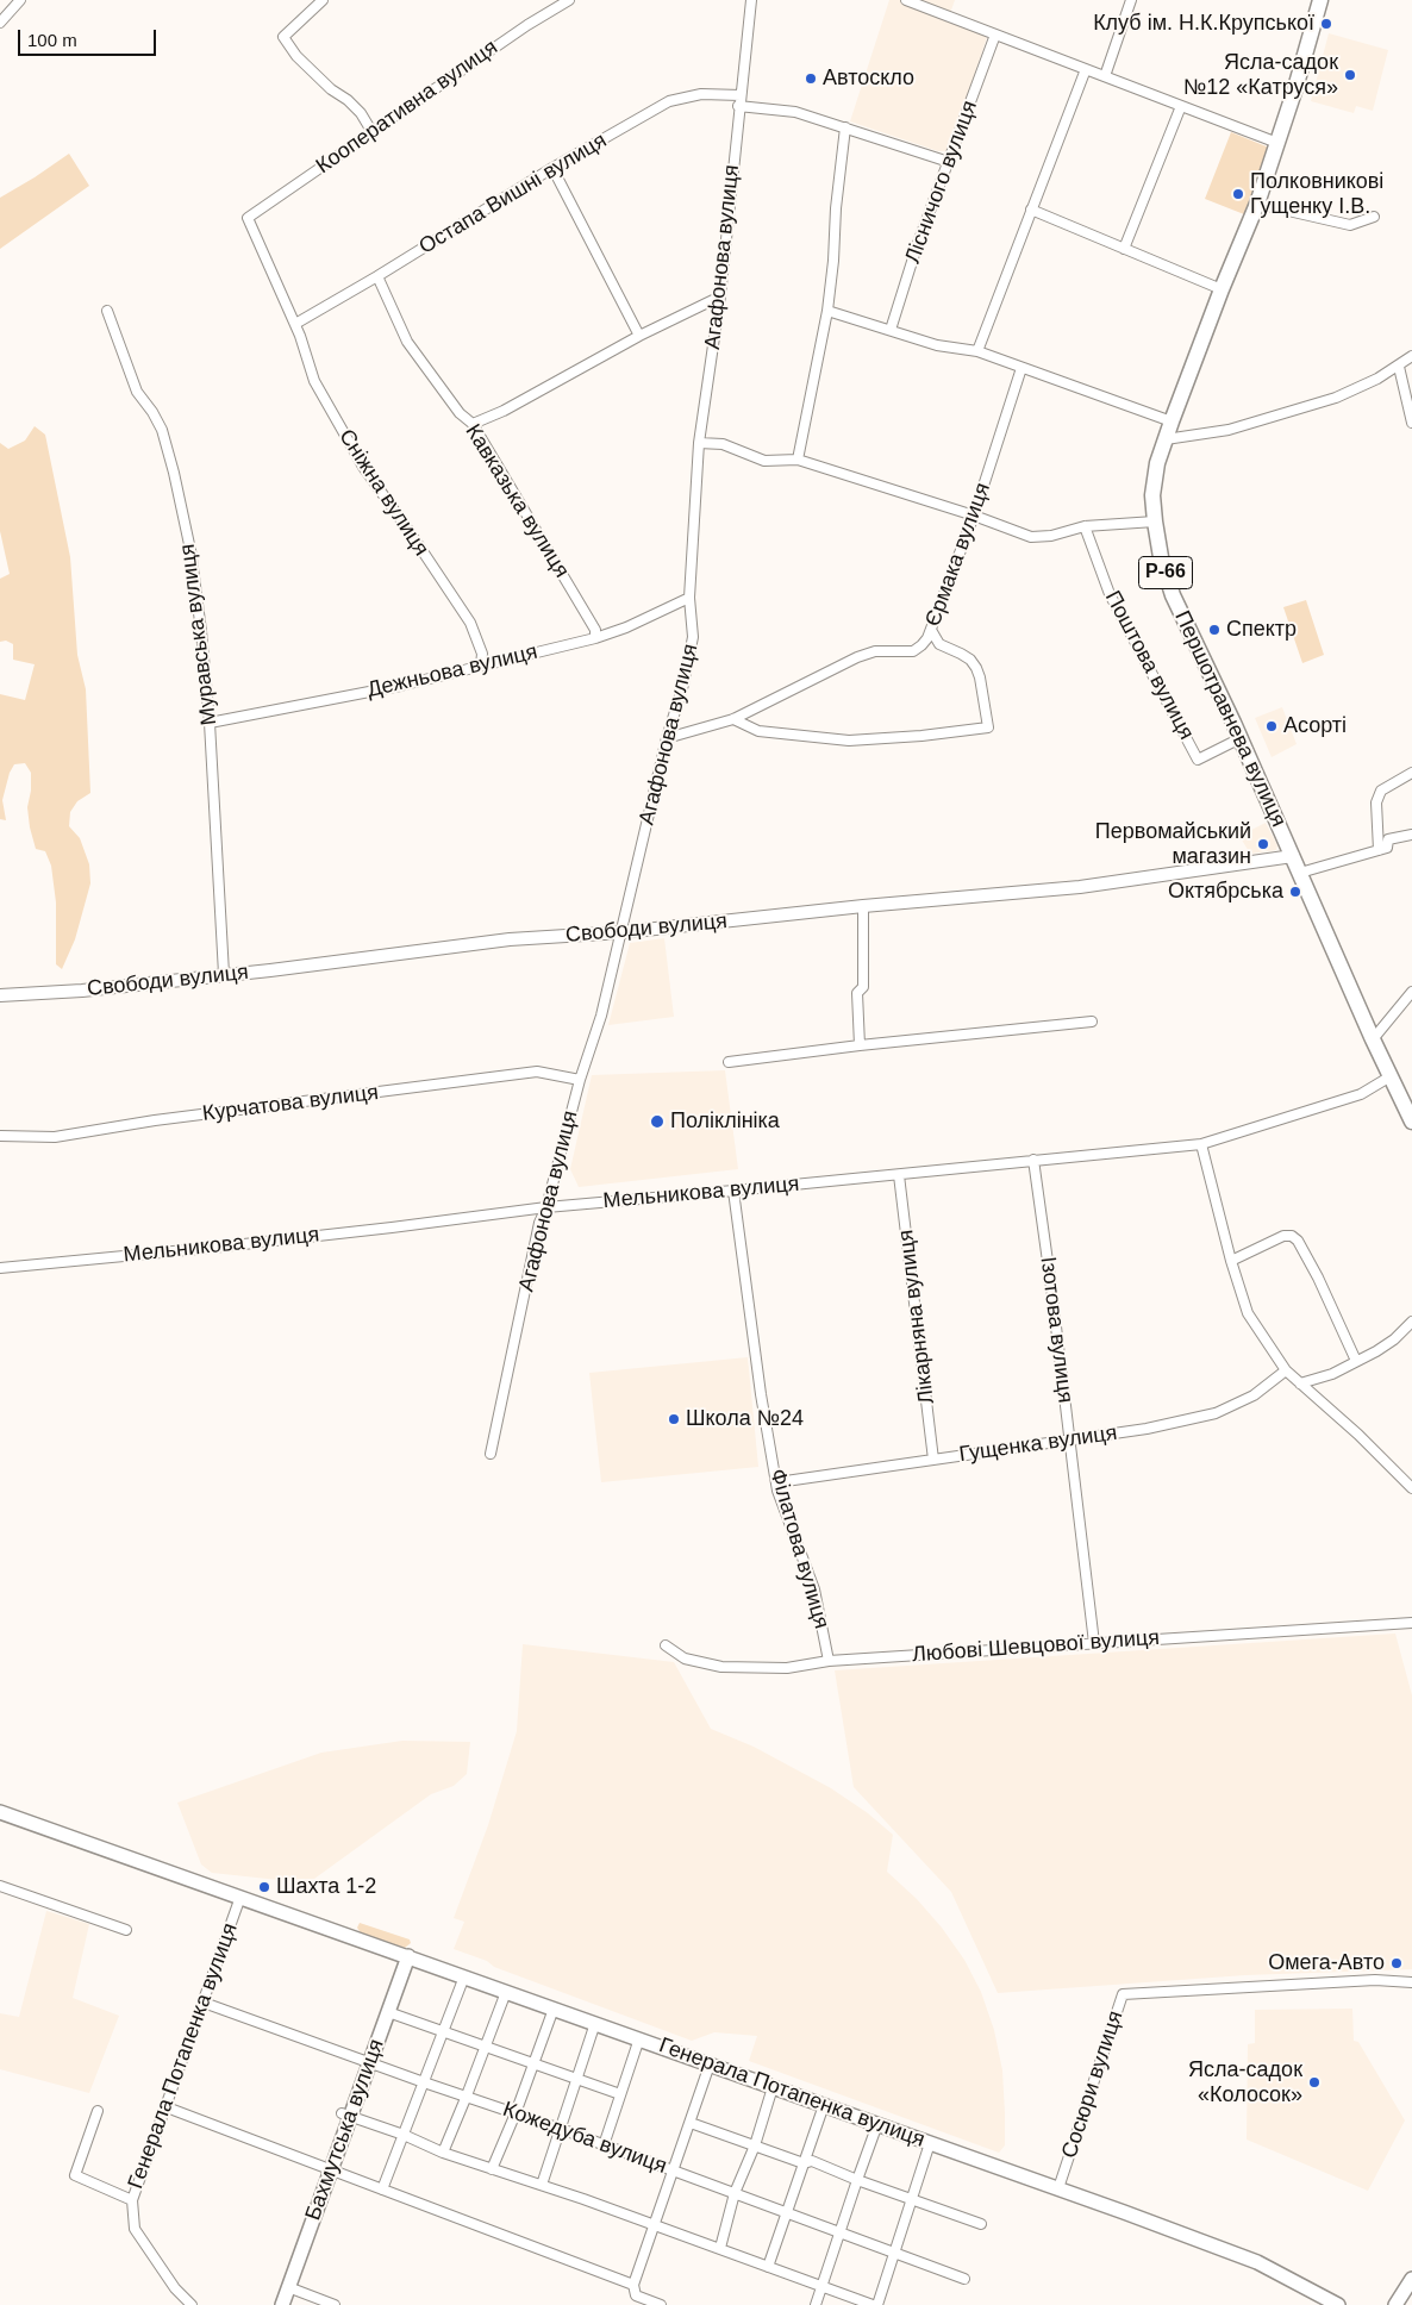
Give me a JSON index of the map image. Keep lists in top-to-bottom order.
{
  "streets": {
    "main road": [
      "Р-66",
      "Першотравнева вулиця",
      "Генерала Потапенка вулиця",
      "Бахмутська вулиця"
    ],
    "street": [
      "Кооперативна вулиця",
      "Лісничого вулиця",
      "Остапа Вишні вулиця",
      "Агафонова вулиця",
      "Сніжна вулиця",
      "Кавказька вулиця",
      "Єрмака вулиця",
      "Муравська вулиця",
      "Поштова вулиця",
      "Дежньова вулиця",
      "Свободи вулиця",
      "Курчатова вулиця",
      "Мельникова вулиця",
      "Лікарняна вулиця",
      "Ізотова вулиця",
      "Гущенка вулиця",
      "Філатова вулиця",
      "Любові Шевцової вулиця",
      "Сосюри вулиця",
      "Кожедуба вулиця"
    ]
  },
  "crossings": [
    ["Кооперативна вулиця", "Сніжна вулиця"],
    ["Остапа Вишні вулиця", "Агафонова вулиця"],
    ["Остапа Вишні вулиця", "Сніжна вулиця"],
    ["Остапа Вишні вулиця", "Кавказька вулиця"],
    ["Агафонова вулиця", "Єрмака вулиця"],
    ["Агафонова вулиця", "Дежньова вулиця"],
    ["Агафонова вулиця", "Свободи вулиця"],
    ["Агафонова вулиця", "Курчатова вулиця"],
    ["Агафонова вулиця", "Мельникова вулиця"],
    ["Сніжна вулиця", "Дежньова вулиця"],
    ["Кавказька вулиця", "Дежньова вулиця"],
    ["Муравська вулиця", "Дежньова вулиця"],
    ["Муравська вулиця", "Свободи вулиця"],
    ["Поштова вулиця", "Першотравнева вулиця"],
    ["Першотравнева вулиця", "Свободи вулиця"],
    ["Першотравнева вулиця", "Мельникова вулиця"],
    ["Мельникова вулиця", "Лікарняна вулиця"],
    ["Мельникова вулиця", "Ізотова вулиця"],
    ["Мельникова вулиця", "Філатова вулиця"],
    ["Лікарняна вулиця", "Гущенка вулиця"],
    ["Ізотова вулиця", "Гущенка вулиця"],
    ["Ізотова вулиця", "Любові Шевцової вулиця"],
    ["Гущенка вулиця", "Філатова вулиця"],
    ["Філатова вулиця", "Любові Шевцової вулиця"],
    ["Генерала Потапенка вулиця", "Сосюри вулиця"],
    ["Генерала Потапенка вулиця", "Бахмутська вулиця"],
    ["Генерала Потапенка вулиця", "Кожедуба вулиця"],
    ["Бахмутська вулиця", "Кожедуба вулиця"]
  ],
  "places": [
    "Клуб ім. Н.К.Крупської",
    "Ясла-садок №12 «Катруся»",
    "Автоскло",
    "Полковникові Гущенку І.В.",
    "Спектр",
    "Асорті",
    "Первомайський магазин",
    "Октябрська",
    "Поліклініка",
    "Школа №24",
    "Шахта 1-2",
    "Омега-Авто",
    "Ясла-садок «Колосок»"
  ],
  "scale_bar": "100 m"
}
